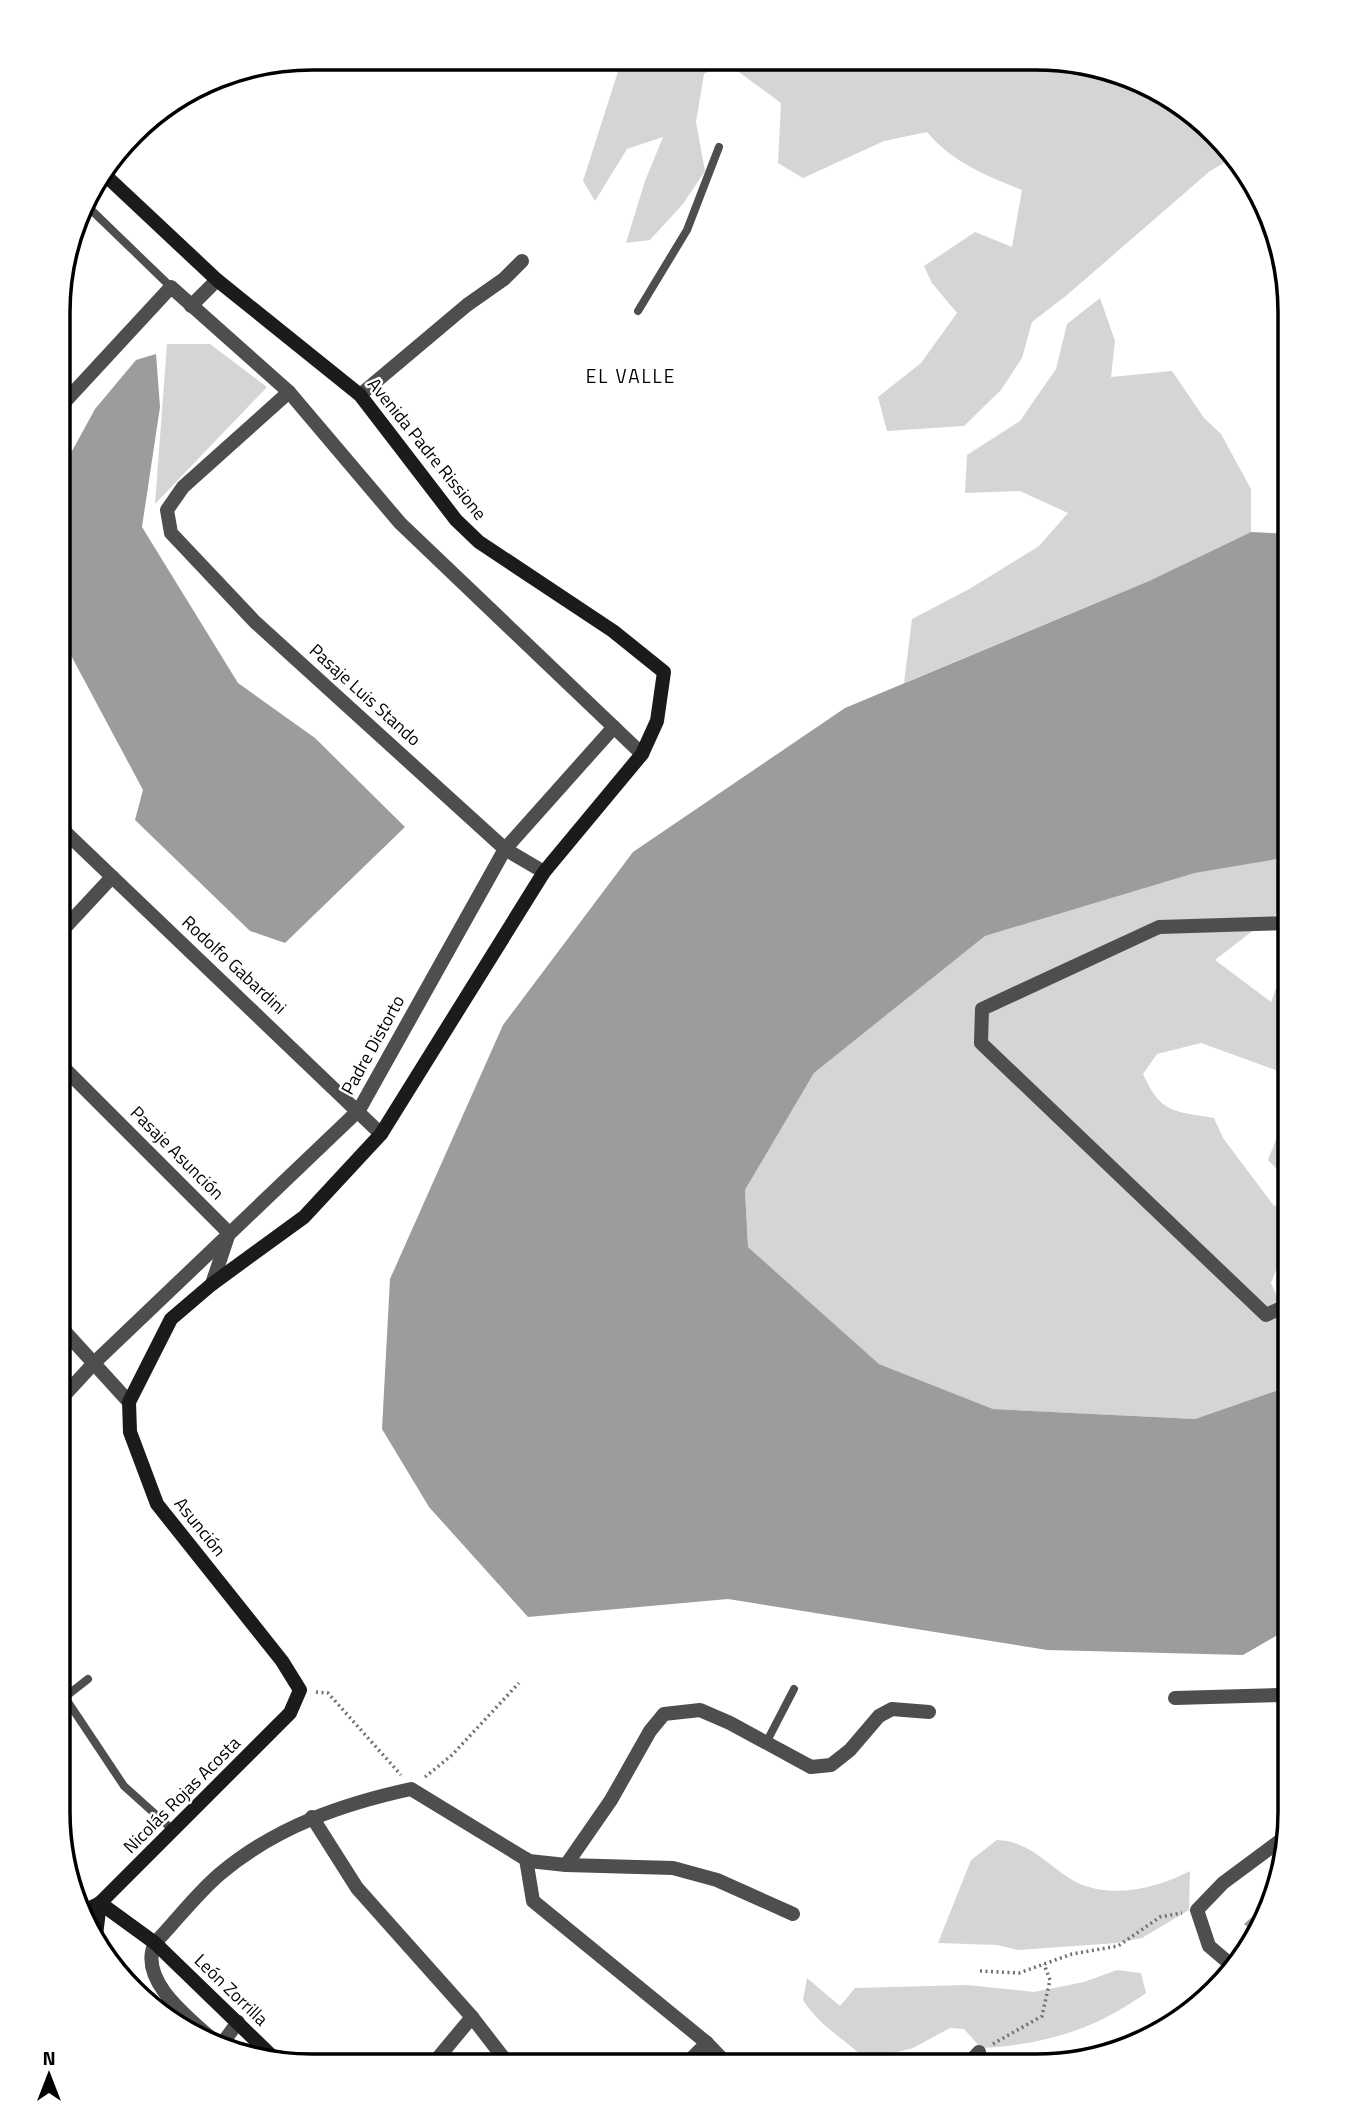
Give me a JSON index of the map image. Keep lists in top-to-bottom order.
{
  "streets": {
    "street": [
      "Avenida Padre Rissione",
      "Pasaje Luis Stando",
      "Rodolfo Gabardini",
      "Padre Distorto",
      "Pasaje Asunción",
      "Asunción",
      "Nicolás Rojas Acosta",
      "León Zorrilla"
    ]
  },
  "crossings": [
    ["Pasaje Luis Stando", "Padre Distorto"],
    ["Rodolfo Gabardini", "Padre Distorto"],
    ["Padre Distorto", "Pasaje Asunción"],
    ["Asunción", "Nicolás Rojas Acosta"],
    ["Nicolás Rojas Acosta", "León Zorrilla"]
  ],
  "districts": ["EL VALLE"],
  "north": "top"
}
